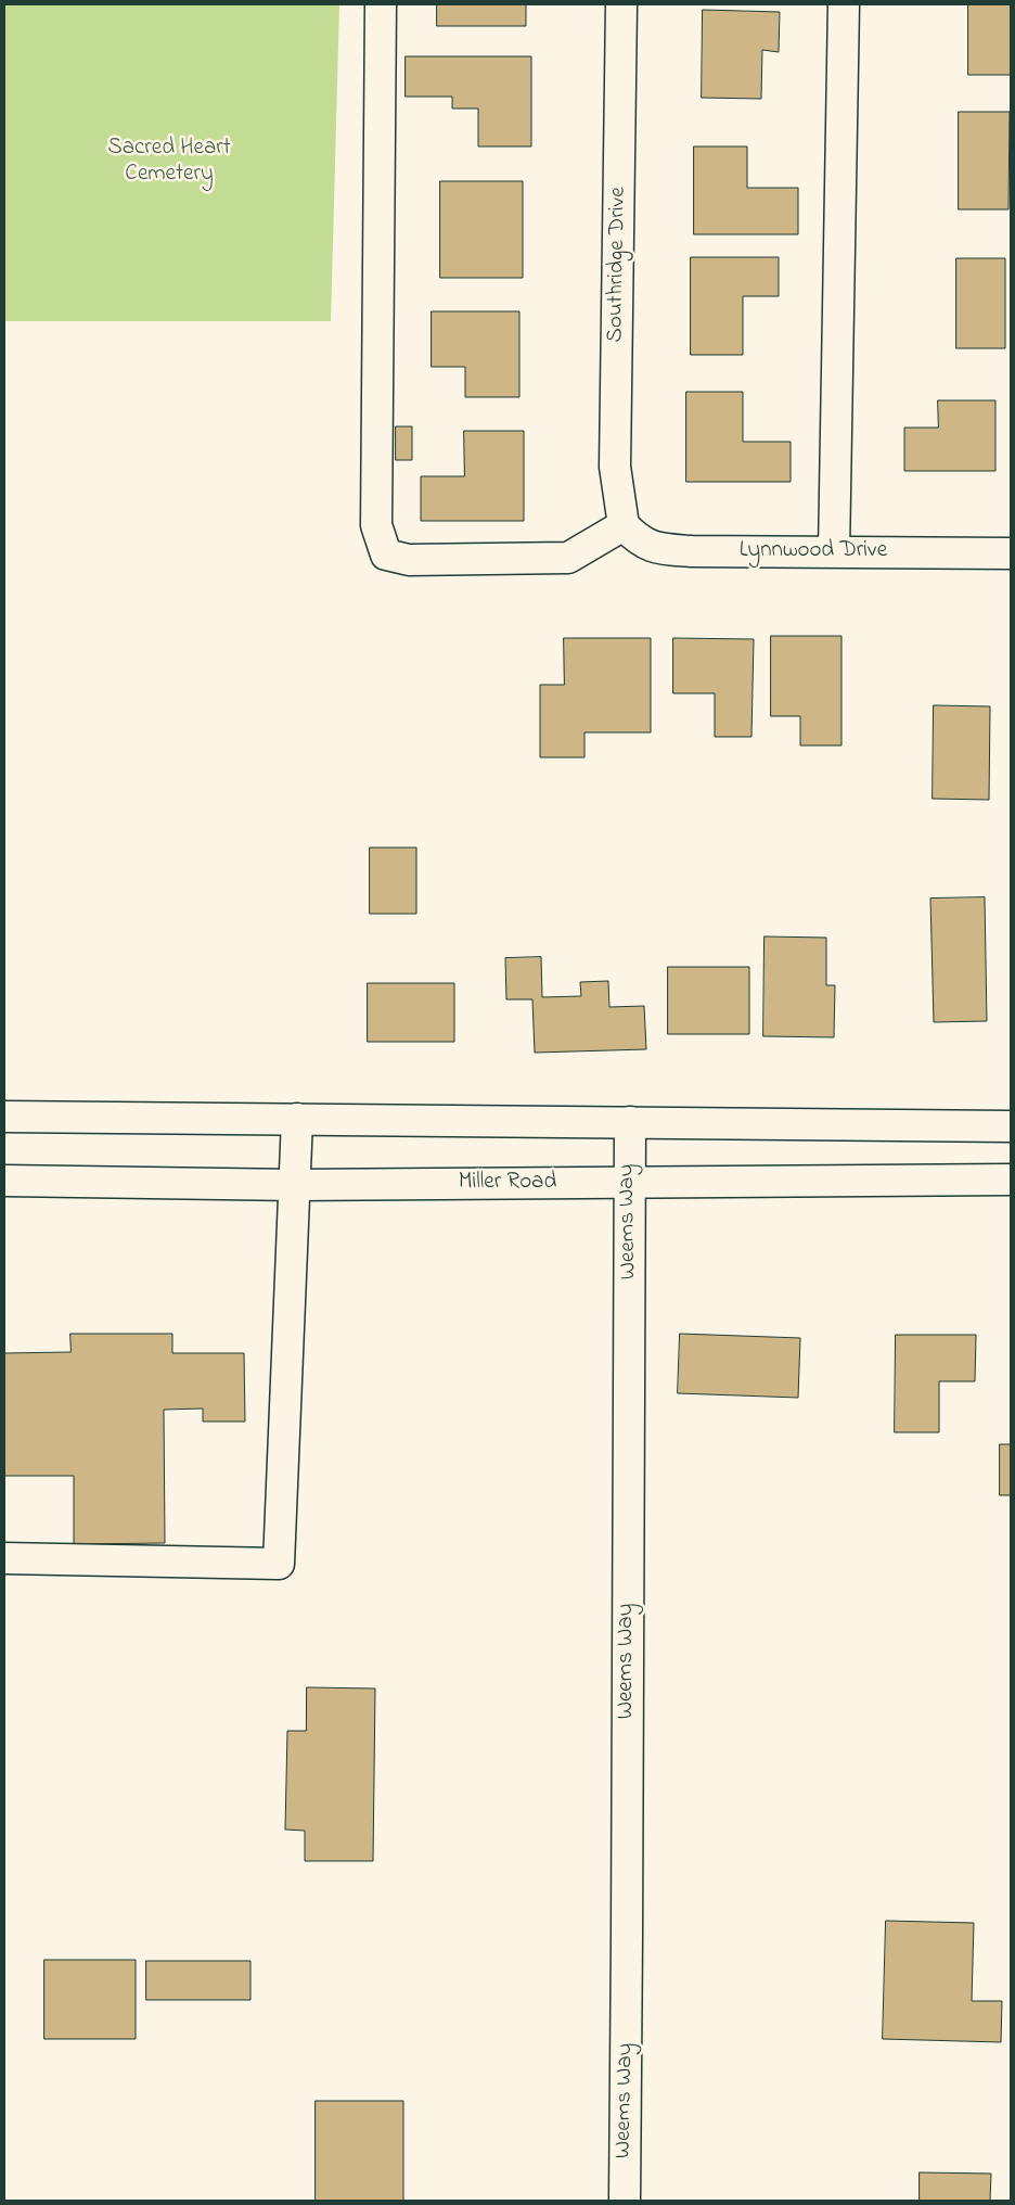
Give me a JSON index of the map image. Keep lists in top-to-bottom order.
{
  "streets": {
    "main road": [
      "Southridge Drive",
      "Lynnwood Drive",
      "Miller Road",
      "Weems Way"
    ]
  },
  "crossings": [
    ["Southridge Drive", "Lynnwood Drive"],
    ["Miller Road", "Weems Way"]
  ],
  "parks": ["Sacred Heart Cemetery"]
}
